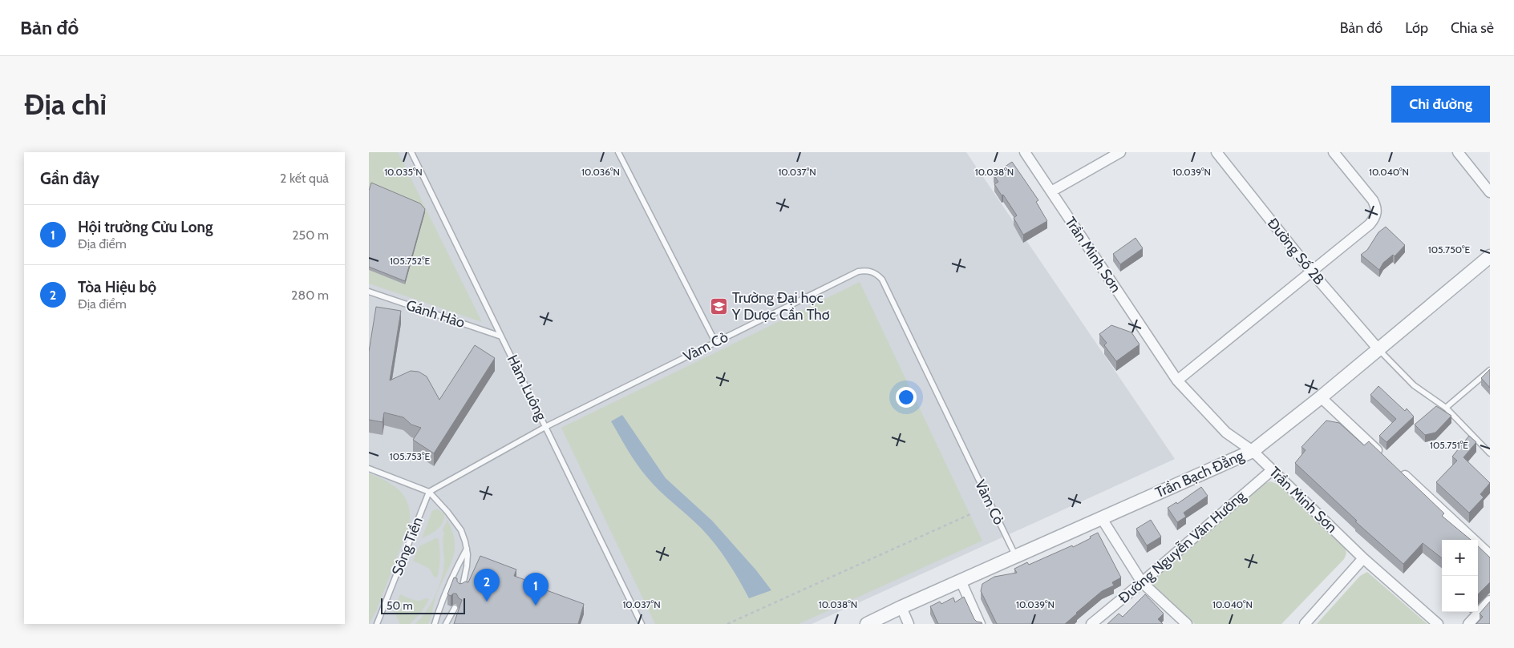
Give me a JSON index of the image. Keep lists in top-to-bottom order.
{
  "streets": {
    "street": [
      "Đường Số 2B",
      "Trần Minh Sơn",
      "Trần Bạch Đằng",
      "Đường Nguyễn Văn Hưởng"
    ],
    "lane": [
      "Gánh Hào",
      "Vàm Cỏ",
      "Hàm Luông",
      "Sông Tiền"
    ]
  },
  "crossings": [
    ["Đường Số 2B", "Trần Bạch Đằng"],
    ["Trần Minh Sơn", "Trần Bạch Đằng"],
    ["Trần Minh Sơn", "Đường Nguyễn Văn Hưởng"],
    ["Gánh Hào", "Hàm Luông"],
    ["Vàm Cỏ", "Hàm Luông"],
    ["Vàm Cỏ", "Trần Bạch Đằng"],
    ["Vàm Cỏ", "Sông Tiền"]
  ],
  "places": {
    "school or university": ["Trường Đại học Y Dược Cần Thơ"]
  },
  "scale_bar": "50 m",
  "page": {
    "header": "Bản đồ",
    "nav": ["Bản đồ", "Lớp", "Chia sẻ"],
    "buttons": "Chỉ đường",
    "title": "Địa chỉ",
    "heading": ["Gần đây", "2 kết quả"],
    "list": [
      {
        "mark": "1",
        "name": "Hội trường Cửu Long",
        "note": "Địa điểm",
        "value": "250 m"
      },
      {
        "mark": "2",
        "name": "Tòa Hiệu bộ",
        "note": "Địa điểm",
        "value": "280 m"
      }
    ],
    "map_buttons": ["+", "−"],
    "pins": ["2", "1"],
    "scale": "50 m"
  },
  "coordinates": [
    "10.035°N",
    "10.036°N",
    "10.037°N",
    "10.038°N",
    "10.039°N",
    "10.040°N",
    "105.750°E",
    "105.752°E",
    "105.751°E",
    "105.753°E"
  ]
}
